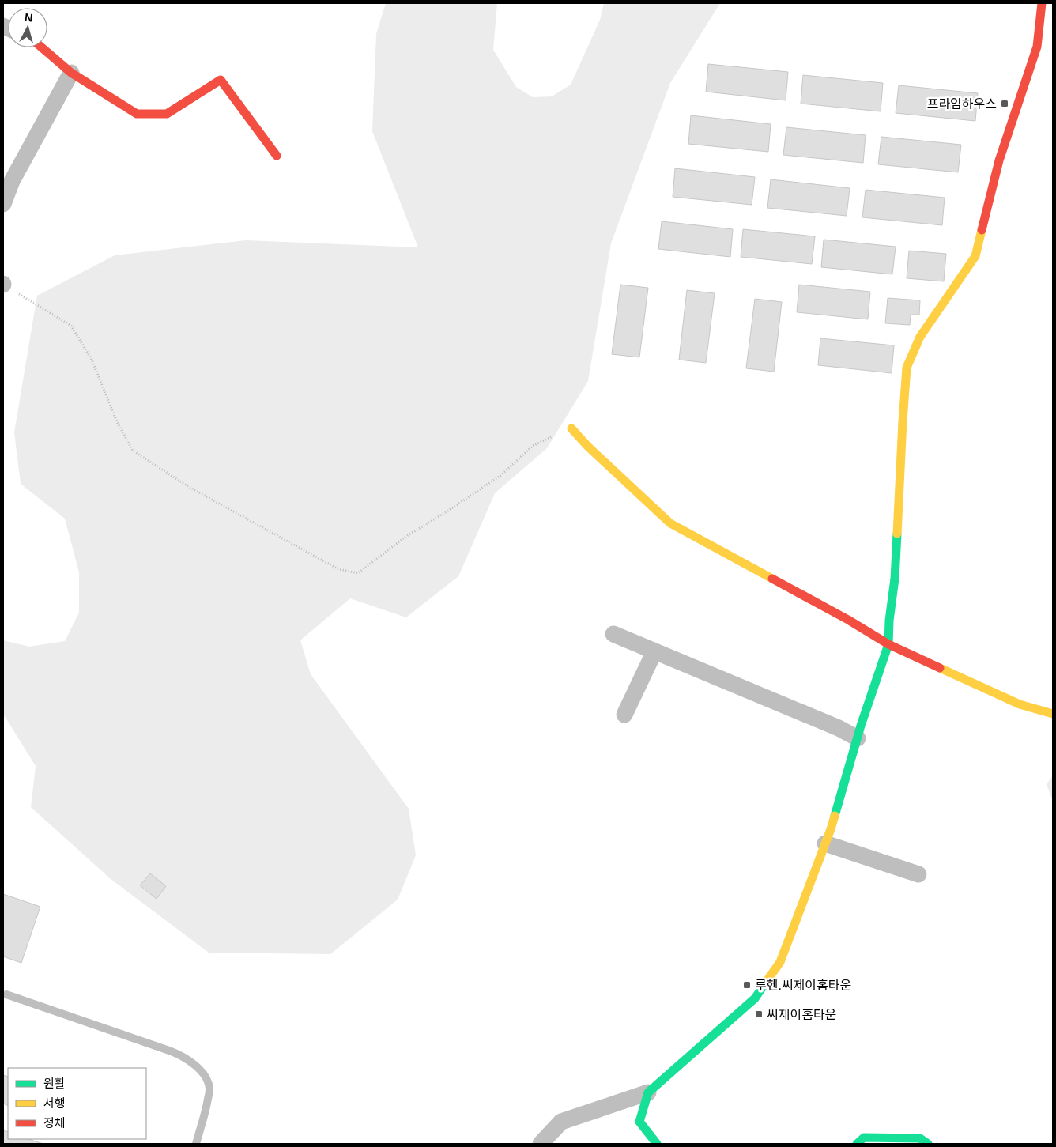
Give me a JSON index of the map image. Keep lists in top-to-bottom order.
{
  "places": {
    "transit": ["프라임하우스", "루헨.씨제이홈타운", "씨제이홈타운"]
  },
  "legend": ["원활", "서행", "정체"],
  "north": "top"
}
